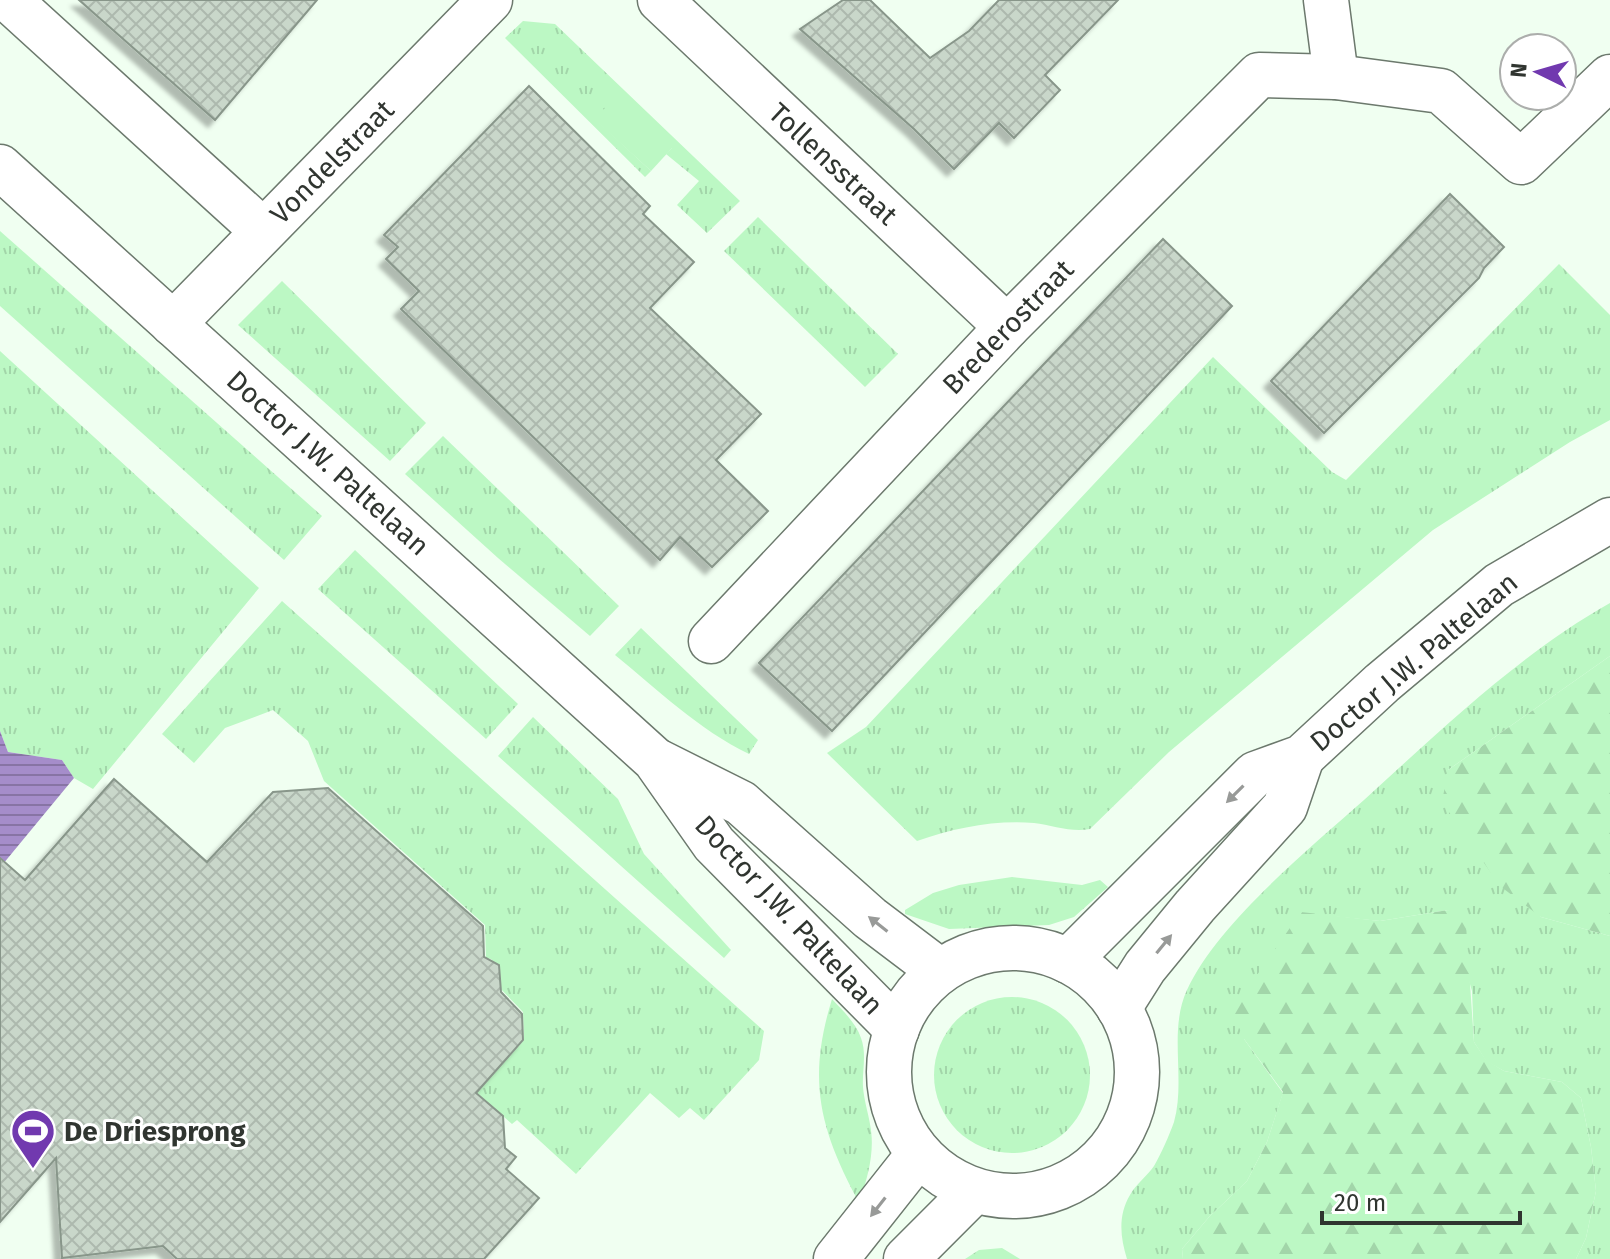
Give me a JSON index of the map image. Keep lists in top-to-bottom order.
{
  "streets": {
    "street": [
      "Vondelstraat",
      "Tollensstraat",
      "Brederostraat",
      "Doctor J.W. Paltelaan"
    ]
  },
  "crossings": [
    ["Vondelstraat", "Doctor J.W. Paltelaan"],
    ["Tollensstraat", "Brederostraat"]
  ],
  "places": {
    "sports": ["De Driesprong"]
  },
  "scale_bar": "20 m",
  "north": "left"
}
